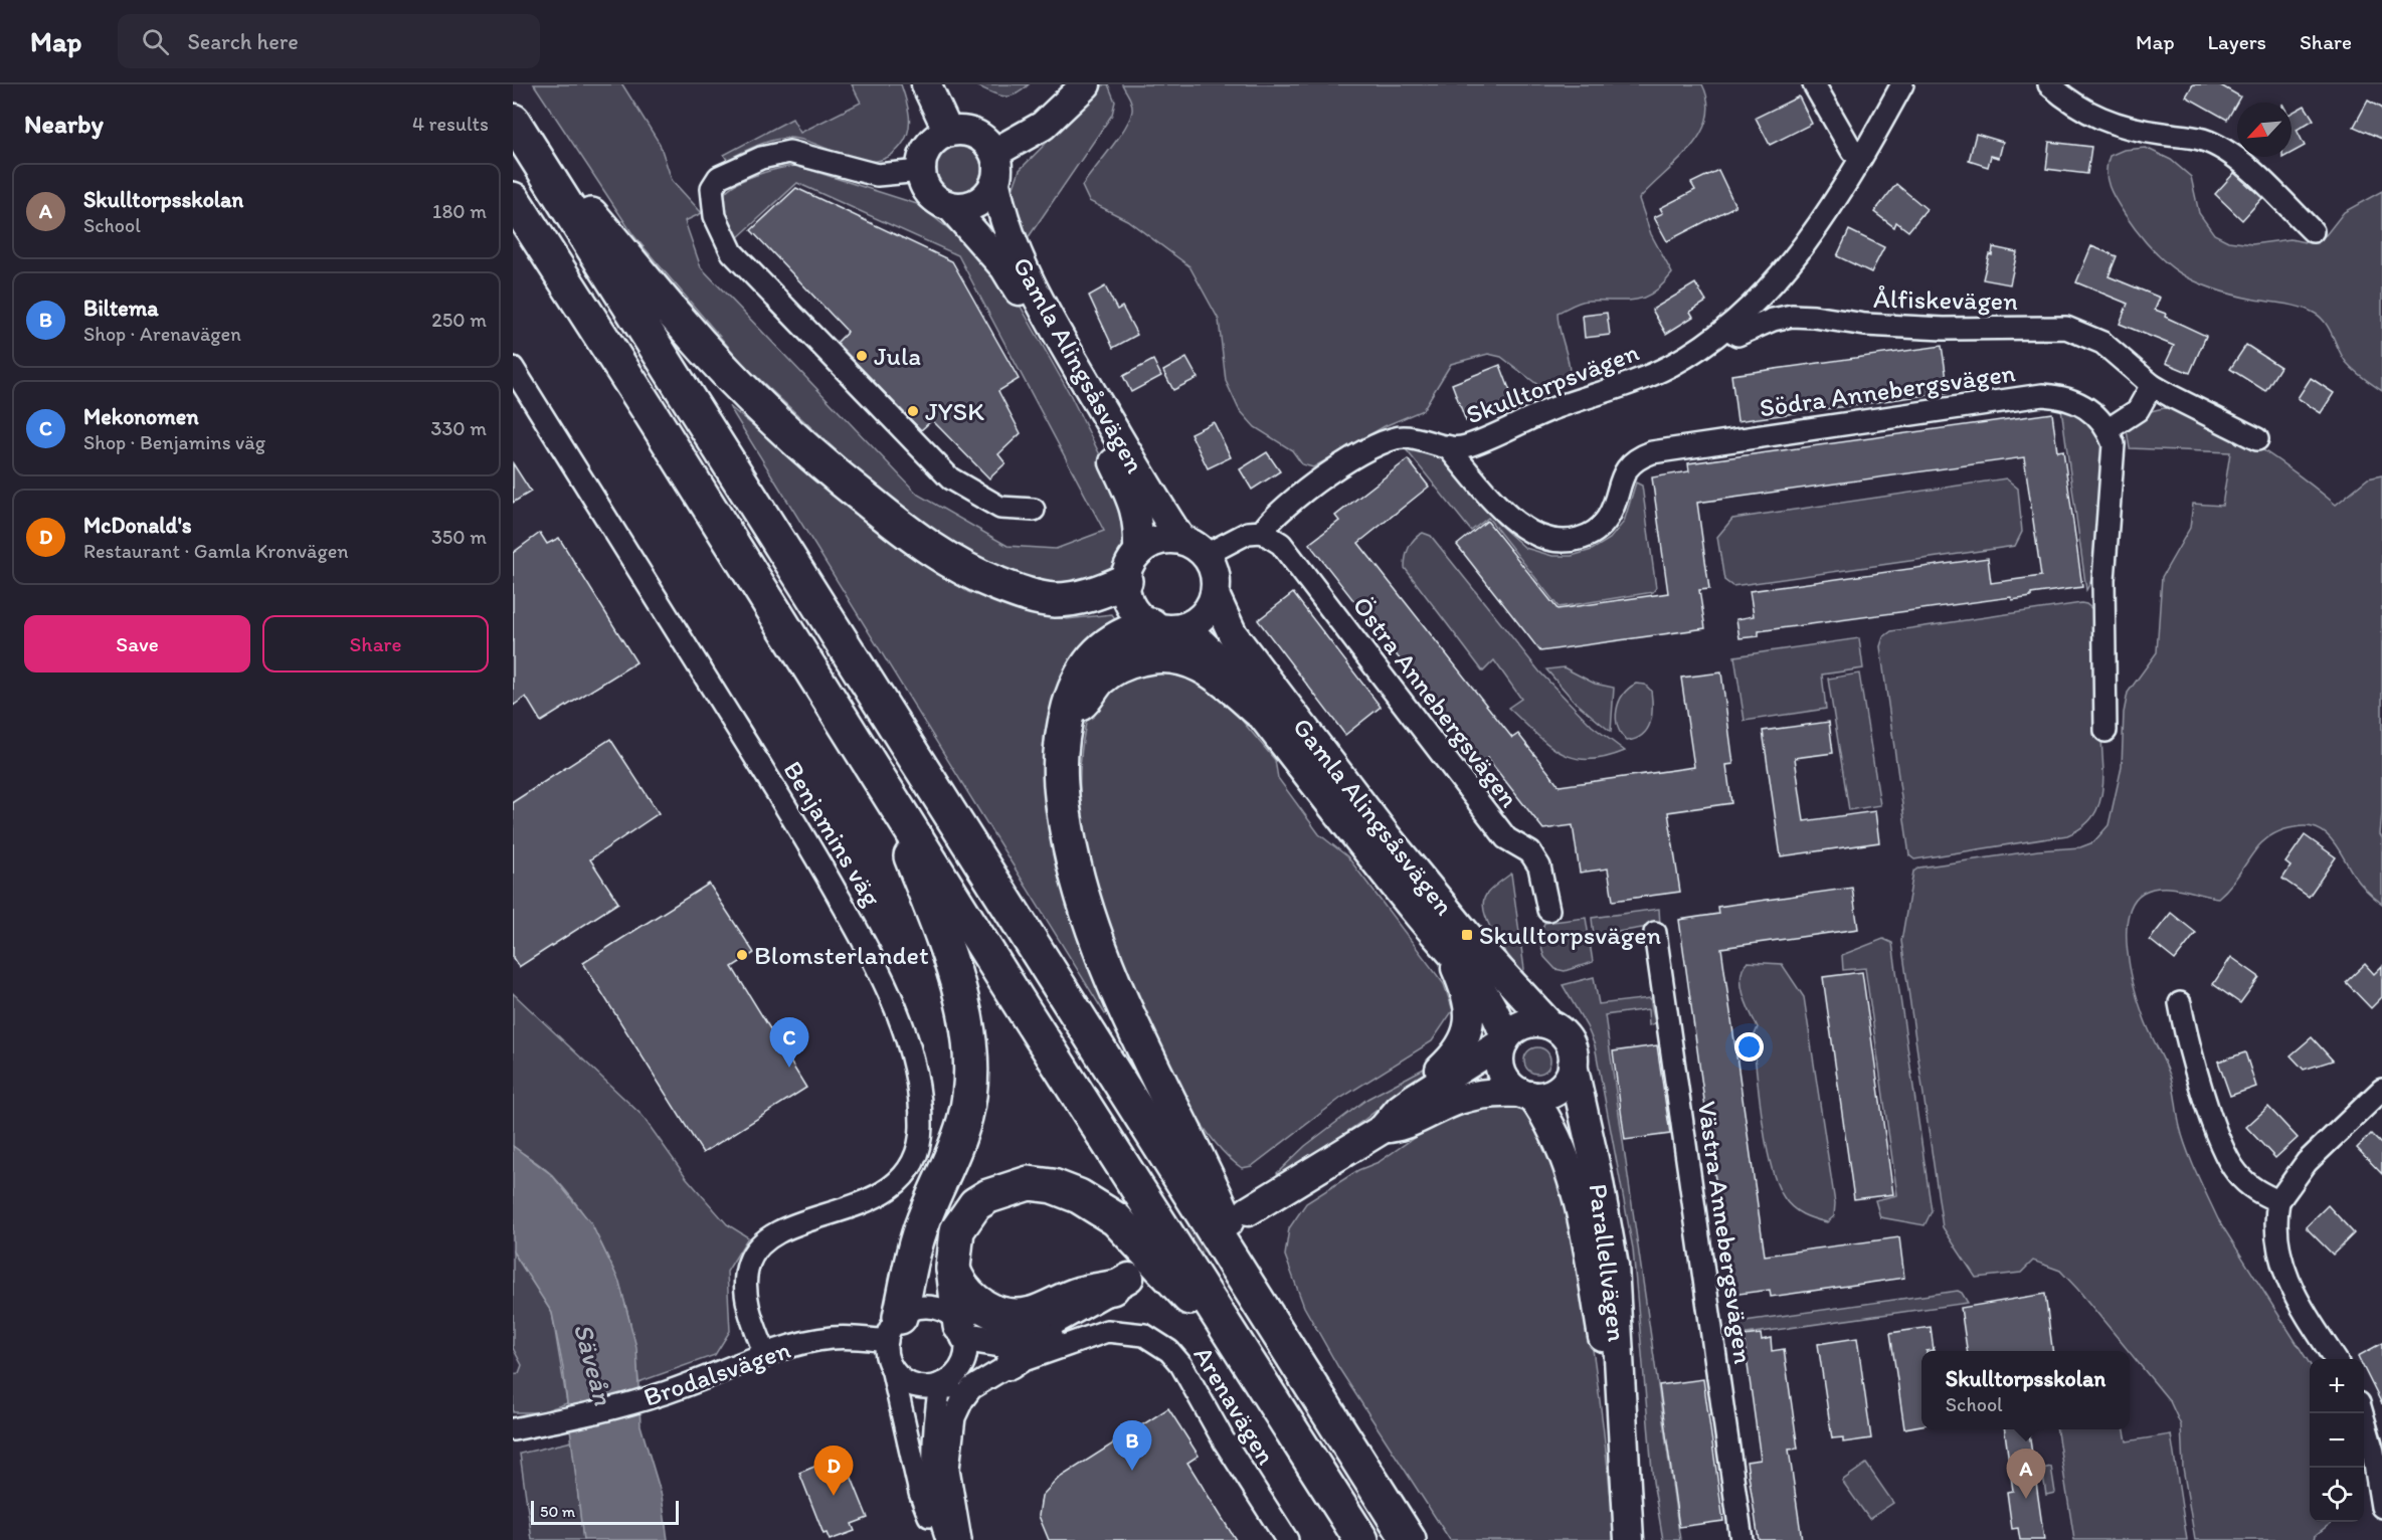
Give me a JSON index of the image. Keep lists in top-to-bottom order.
{
  "streets": {
    "street": [
      "Ålfiskevägen",
      "Gamla Alingsåsvägen",
      "Skulltorpsvägen",
      "Södra Annebergsvägen",
      "Östra Annebergsvägen",
      "Benjamins väg",
      "Västra Annebergsvägen",
      "Parallellvägen",
      "Brodalsvägen",
      "Arenavägen"
    ]
  },
  "crossings": [
    ["Ålfiskevägen", "Skulltorpsvägen"],
    ["Gamla Alingsåsvägen", "Skulltorpsvägen"],
    ["Gamla Alingsåsvägen", "Parallellvägen"],
    ["Skulltorpsvägen", "Södra Annebergsvägen"],
    ["Skulltorpsvägen", "Östra Annebergsvägen"],
    ["Benjamins väg", "Brodalsvägen"]
  ],
  "water": ["Säveån"],
  "places": {
    "other": ["Jula", "JYSK", "Blomsterlandet"],
    "transit": ["Skulltorpsvägen"]
  },
  "scale_bar": "50 m",
  "north": "bottom left",
  "page": {
    "header": "Map",
    "search": "Search here",
    "nav": ["Map", "Layers", "Share"],
    "heading": ["Nearby", "4 results"],
    "list": [
      {
        "mark": "A",
        "name": "Skulltorpsskolan",
        "note": "School",
        "value": "180 m"
      },
      {
        "mark": "B",
        "name": "Biltema",
        "note": "Shop · Arenavägen",
        "value": "250 m"
      },
      {
        "mark": "C",
        "name": "Mekonomen",
        "note": "Shop · Benjamins väg",
        "value": "330 m"
      },
      {
        "mark": "D",
        "name": "McDonald's",
        "note": "Restaurant · Gamla Kronvägen",
        "value": "350 m"
      }
    ],
    "buttons": ["Save", "Share"],
    "pins": [
      "C",
      "B",
      "D",
      "A"
    ],
    "popup": ["Skulltorpsskolan", "School"],
    "map_buttons": ["+", "−"],
    "scale": "50 m"
  }
}
